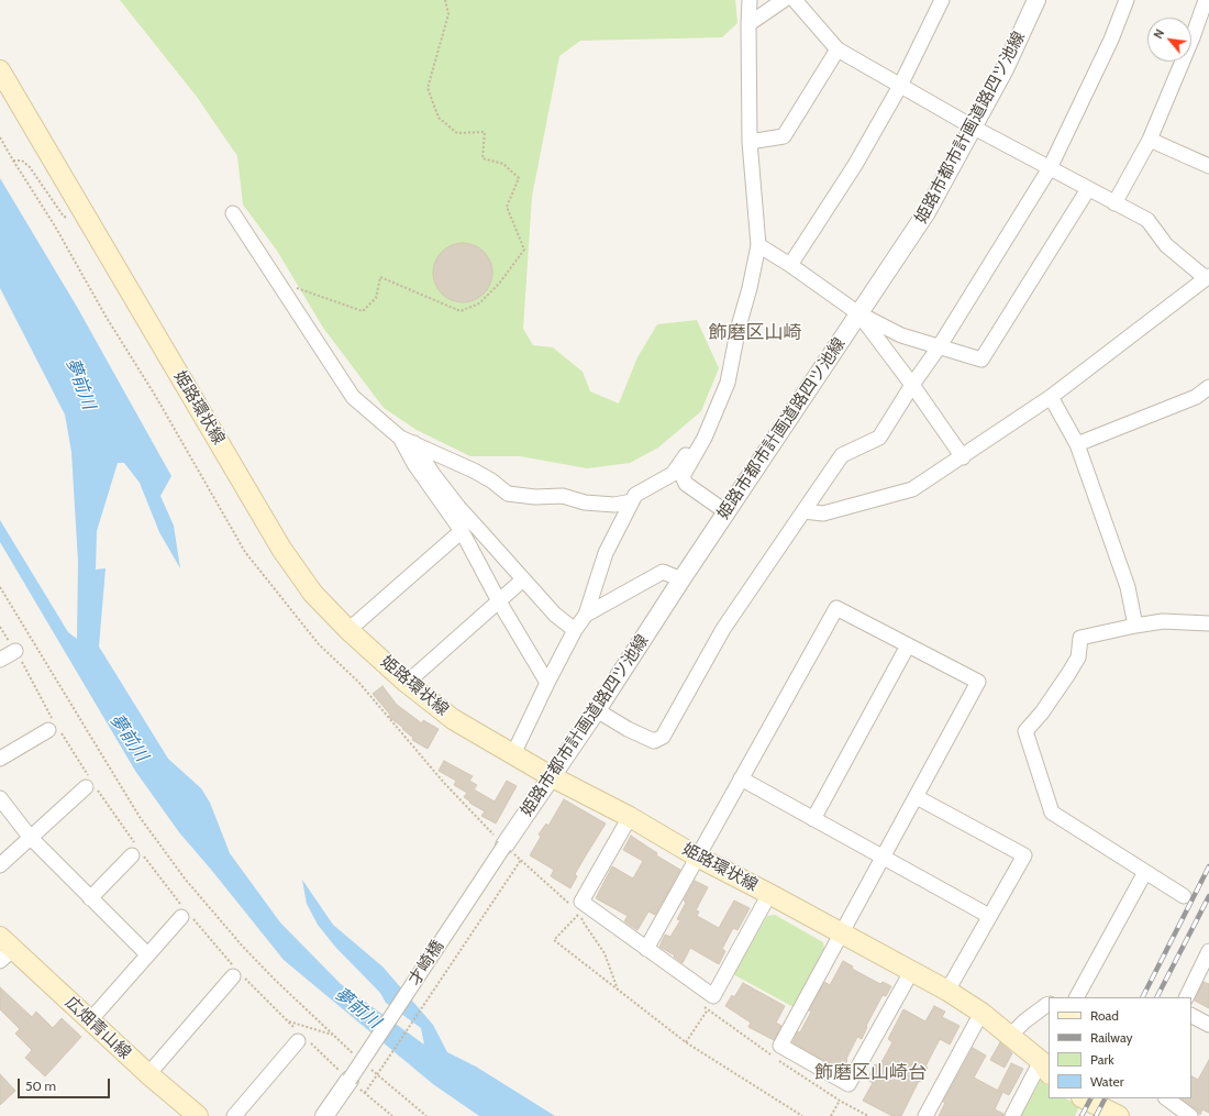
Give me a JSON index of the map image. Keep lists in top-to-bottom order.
{
  "streets": {
    "main road": ["姫路環状線", "広畑青山線"],
    "street": ["姫路市都市計画道路四ツ池線", "才崎橋"]
  },
  "crossings": [
    ["姫路市都市計画道路四ツ池線", "姫路環状線"],
    ["姫路市都市計画道路四ツ池線", "才崎橋"]
  ],
  "districts": ["飾磨区山崎", "飾磨区山崎台"],
  "water": ["夢前川"],
  "legend": [
    "Road",
    "Railway",
    "Park",
    "Water"
  ],
  "scale_bar": "50 m",
  "north": "top left"
}
